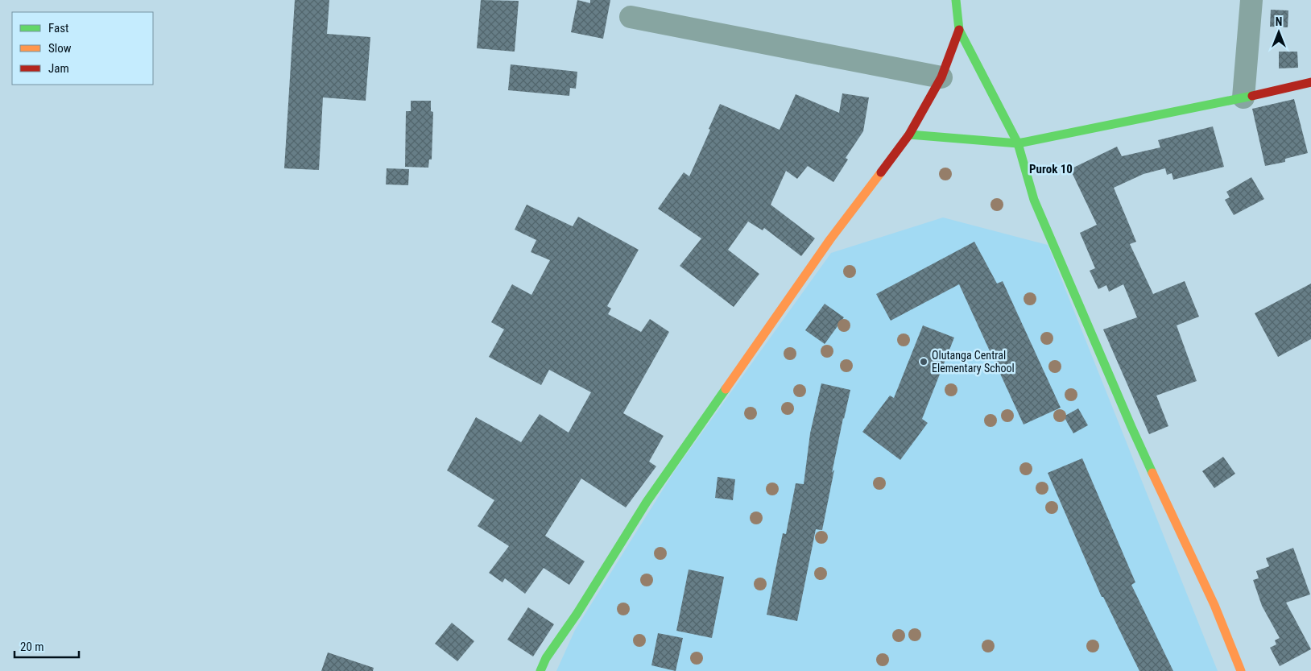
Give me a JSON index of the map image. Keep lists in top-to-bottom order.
{
  "districts": ["Purok 10"],
  "places": ["Olutanga Central Elementary School"],
  "legend": ["Fast", "Slow", "Jam"],
  "scale_bar": "20 m",
  "north": "top"
}
